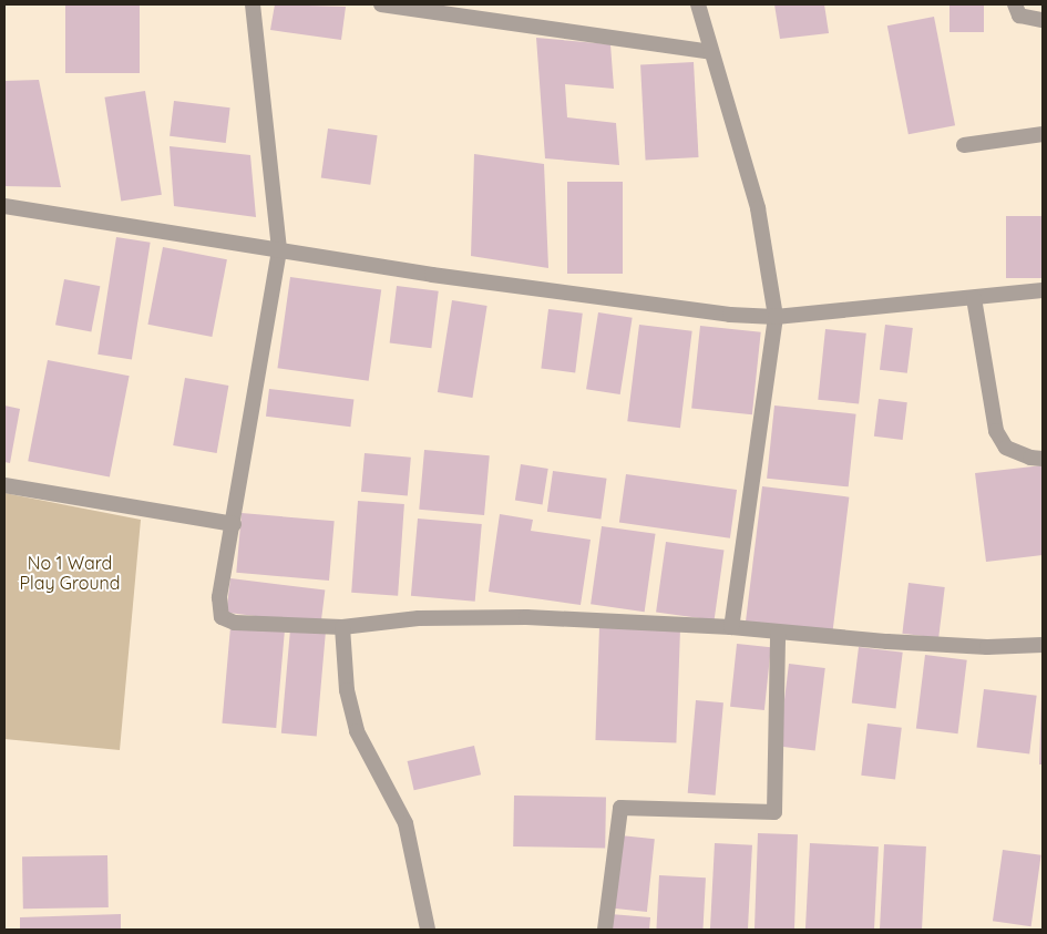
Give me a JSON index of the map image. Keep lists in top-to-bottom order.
{
  "parks": ["No 1 Ward Play Ground"]
}
